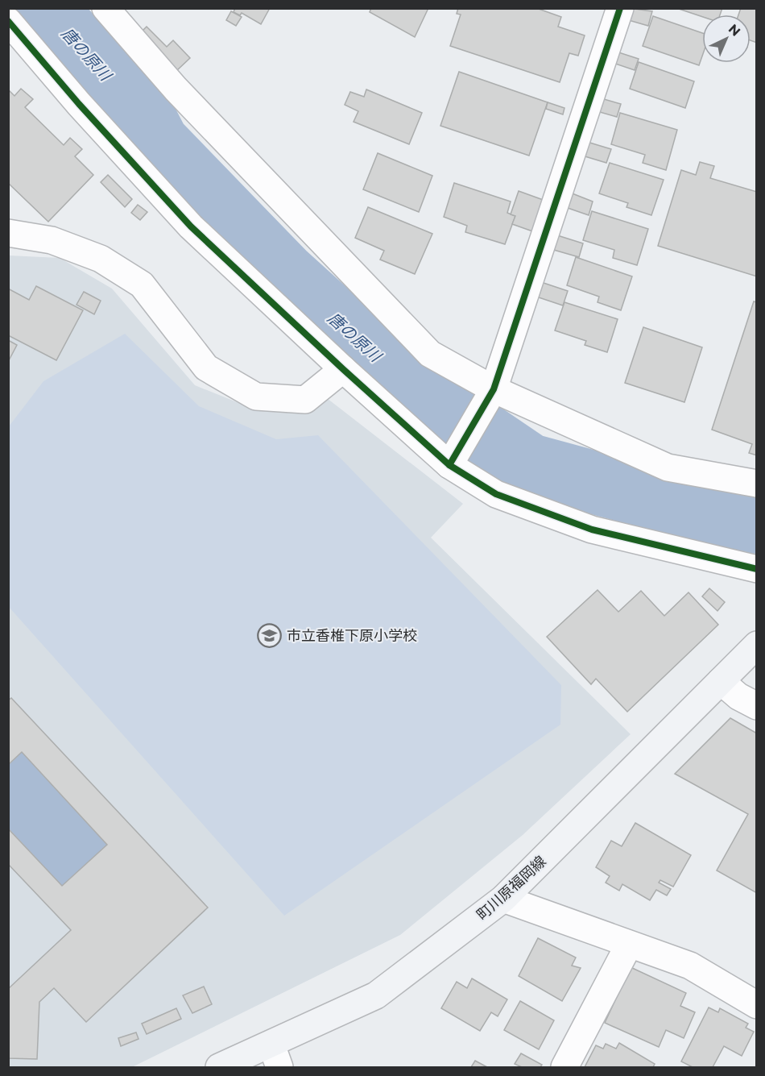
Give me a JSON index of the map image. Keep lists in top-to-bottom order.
{
  "streets": {
    "main road": ["町川原福岡線"]
  },
  "water": ["唐の原川"],
  "places": {
    "school or university": ["市立香椎下原小学校"]
  },
  "north": "top right"
}
